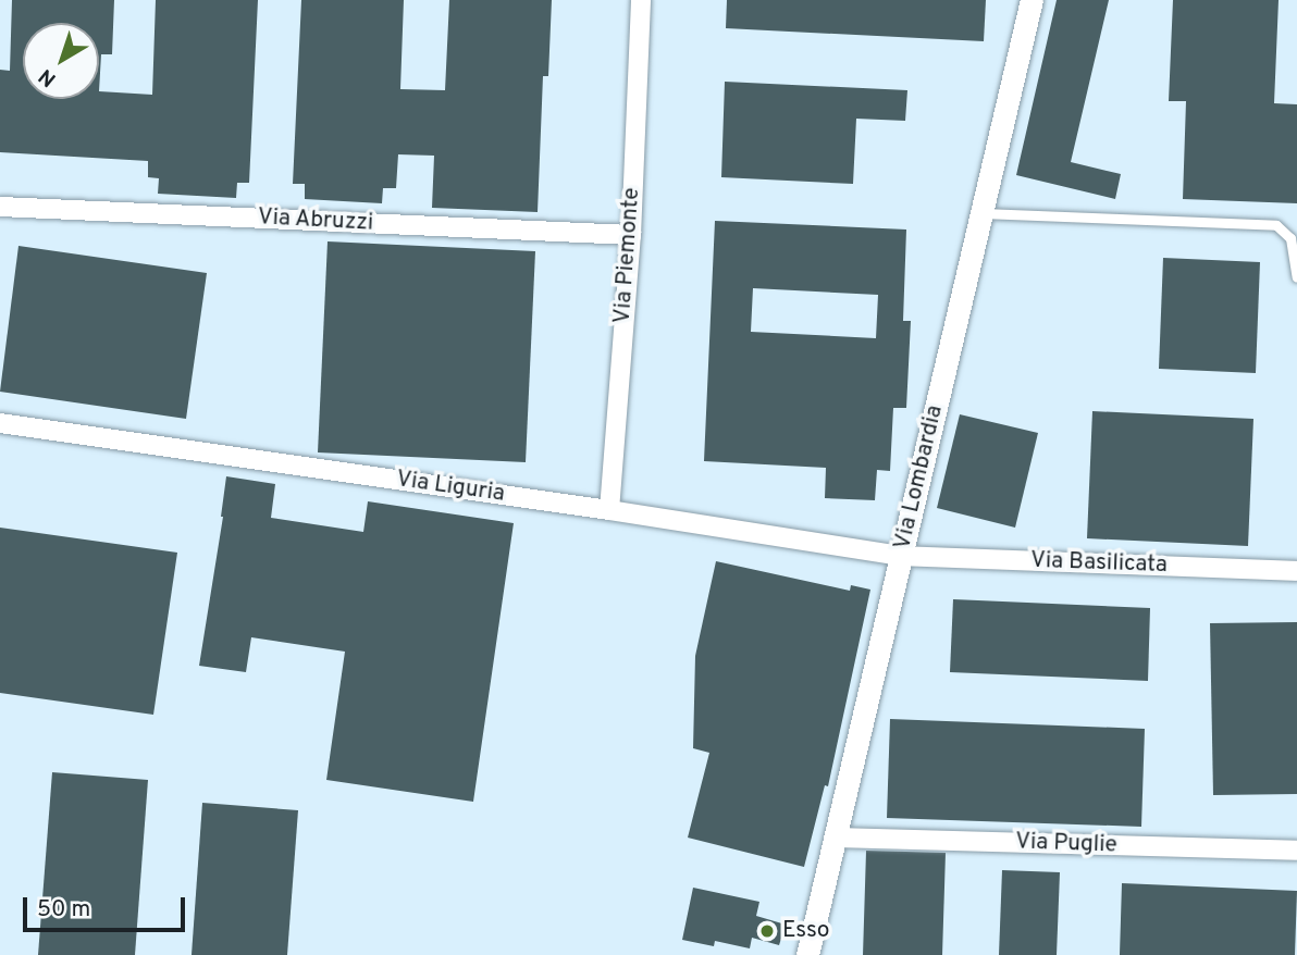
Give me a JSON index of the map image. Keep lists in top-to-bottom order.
{
  "streets": {
    "street": [
      "Via Abruzzi",
      "Via Piemonte",
      "Via Lombardia",
      "Via Liguria",
      "Via Basilicata",
      "Via Puglie"
    ]
  },
  "crossings": [
    ["Via Abruzzi", "Via Piemonte"],
    ["Via Piemonte", "Via Liguria"],
    ["Via Lombardia", "Via Liguria"],
    ["Via Lombardia", "Via Basilicata"],
    ["Via Lombardia", "Via Puglie"],
    ["Via Liguria", "Via Basilicata"]
  ],
  "places": ["Esso"],
  "scale_bar": "50 m",
  "north": "bottom left"
}
